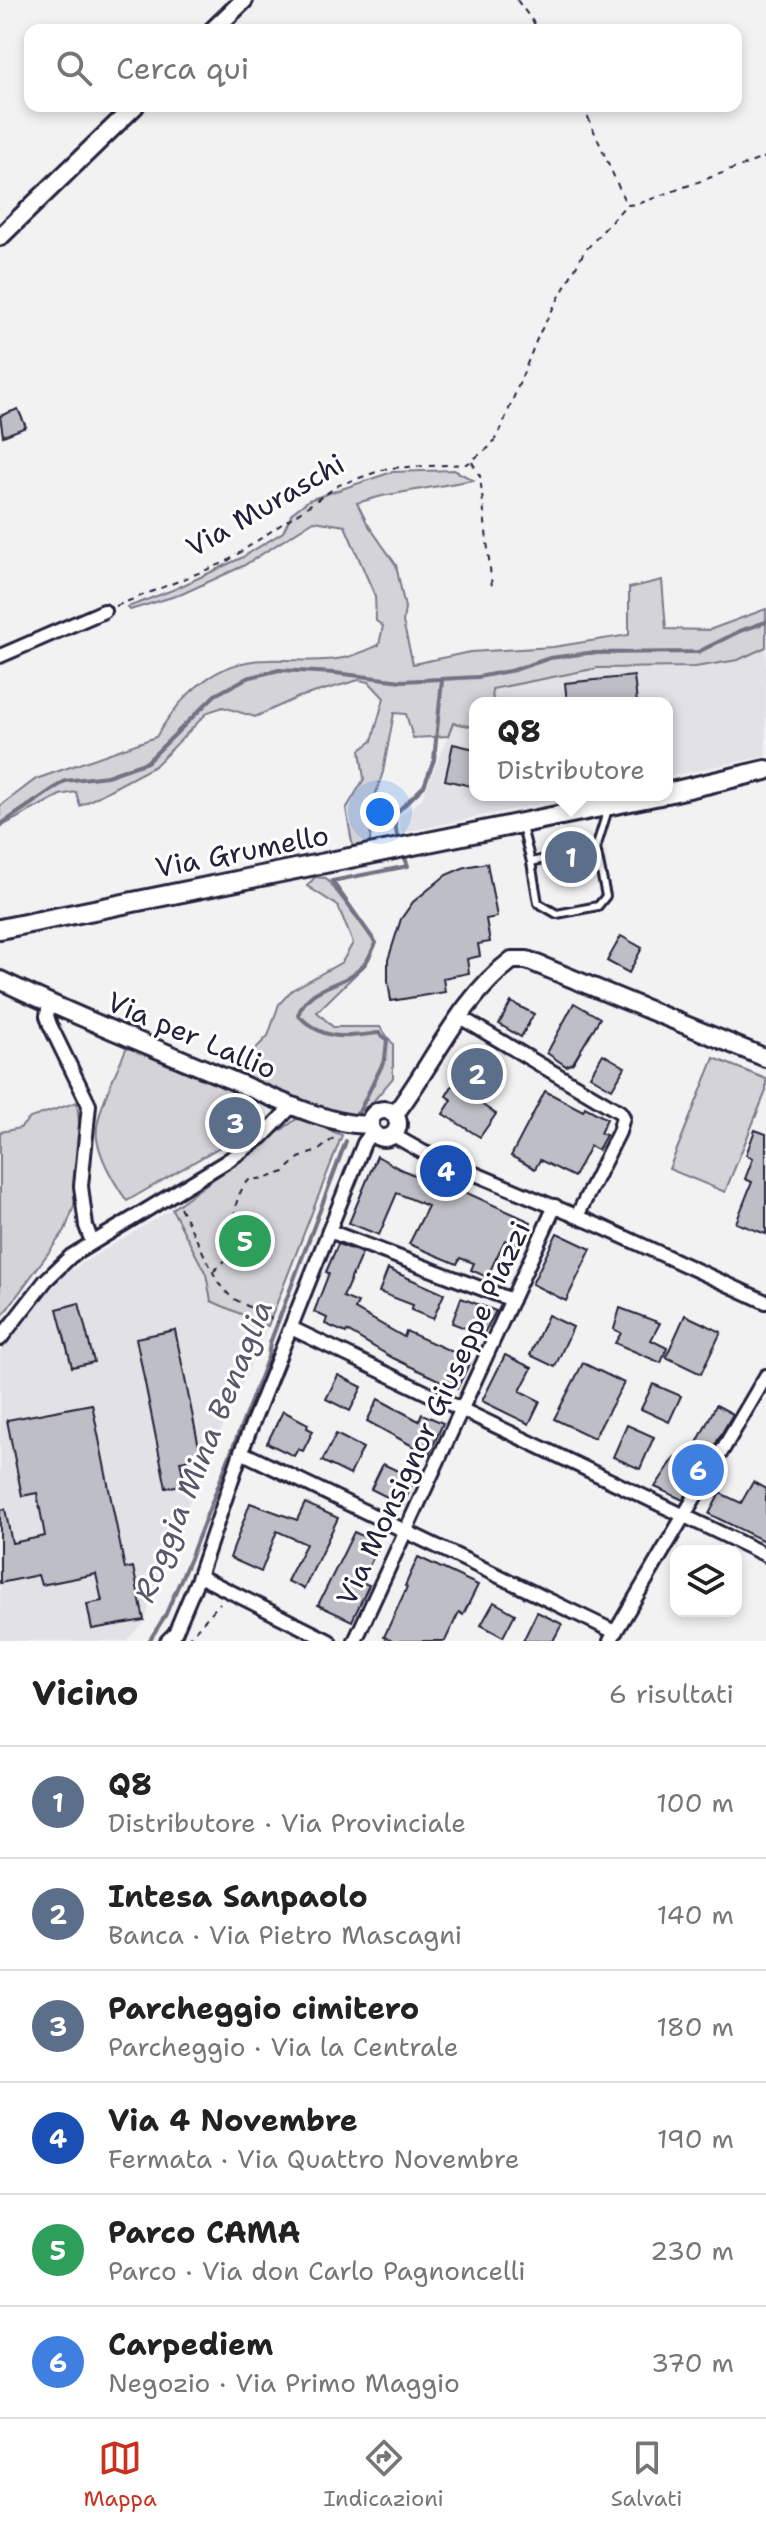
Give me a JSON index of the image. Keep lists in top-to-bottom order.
{
  "streets": {
    "main road": ["Via Grumello"],
    "street": ["Via per Lallio", "Via Monsignor Giuseppe Piazzi"],
    "path": ["Via Muraschi"]
  },
  "water": ["Roggia Mina Benaglia"],
  "page": {
    "search": "Cerca qui",
    "popup": ["Q8", "Distributore"],
    "pins": [
      "1",
      "2",
      "3",
      "4",
      "5",
      "6"
    ],
    "heading": ["Vicino", "6 risultati"],
    "list": [
      {
        "mark": "1",
        "name": "Q8",
        "note": "Distributore · Via Provinciale",
        "value": "100 m"
      },
      {
        "mark": "2",
        "name": "Intesa Sanpaolo",
        "note": "Banca · Via Pietro Mascagni",
        "value": "140 m"
      },
      {
        "mark": "3",
        "name": "Parcheggio cimitero",
        "note": "Parcheggio · Via la Centrale",
        "value": "180 m"
      },
      {
        "mark": "4",
        "name": "Via 4 Novembre",
        "note": "Fermata · Via Quattro Novembre",
        "value": "190 m"
      },
      {
        "mark": "5",
        "name": "Parco CAMA",
        "note": "Parco · Via don Carlo Pagnoncelli",
        "value": "230 m"
      },
      {
        "mark": "6",
        "name": "Carpediem",
        "note": "Negozio · Via Primo Maggio",
        "value": "370 m"
      }
    ],
    "nav": ["Mappa", "Indicazioni", "Salvati"]
  }
}
